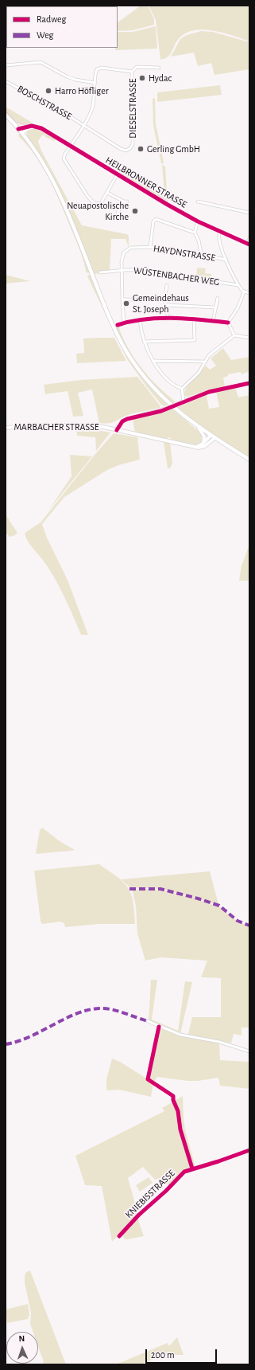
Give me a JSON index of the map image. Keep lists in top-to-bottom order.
{
  "streets": {
    "main road": ["MARBACHER STRASSE"],
    "street": [
      "BOSCHSTRASSE",
      "DIESELSTRASSE",
      "HEILBRONNER STRASSE",
      "HAYDNSTRASSE",
      "WÜSTENBACHER WEG",
      "KNIEBISSTRASSE"
    ]
  },
  "crossings": [
    ["BOSCHSTRASSE", "DIESELSTRASSE"],
    ["HAYDNSTRASSE", "WÜSTENBACHER WEG"]
  ],
  "places": [
    "Hydac",
    "Harro Höfliger",
    "Gerling GmbH",
    "Neuapostolische Kirche",
    "Gemeindehaus St. Joseph"
  ],
  "legend": ["Radweg", "Weg"],
  "scale_bar": "200 m",
  "north": "top"
}
